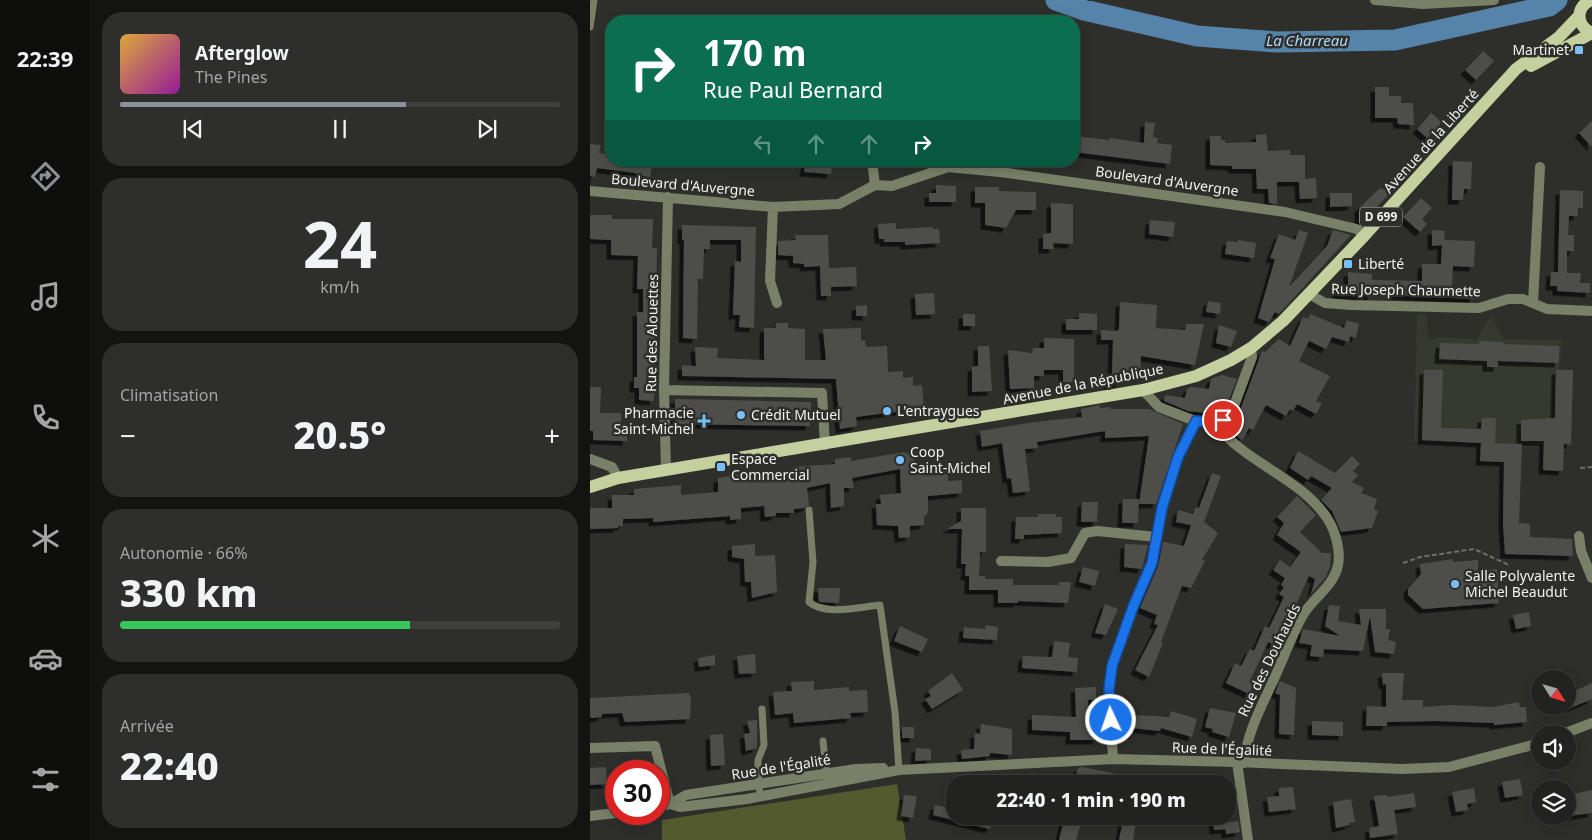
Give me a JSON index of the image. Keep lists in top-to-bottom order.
{
  "streets": {
    "main road": ["Avenue de la Liberté", "D 699", "Avenue de la République"],
    "street": [
      "Boulevard d'Auvergne",
      "Rue Joseph Chaumette",
      "Rue des Alouettes",
      "Rue des Douhauds",
      "Rue de l'Égalité"
    ]
  },
  "crossings": [
    ["Avenue de la Liberté", "Boulevard d'Auvergne"],
    ["Avenue de la Liberté", "Rue Joseph Chaumette"],
    ["Avenue de la Liberté", "Avenue de la République"],
    ["Boulevard d'Auvergne", "Rue des Alouettes"],
    ["Rue des Alouettes", "Avenue de la République"],
    ["Rue des Douhauds", "Rue de l'Égalité"]
  ],
  "water": ["La Charreau"],
  "places": {
    "transit": ["Martinet", "Liberté", "Espace Commercial"],
    "other": [
      "L'entraygues",
      "Crédit Mutuel",
      "Coop Saint-Michel",
      "Salle Polyvalente Michel Beaudut"
    ],
    "health": ["Pharmacie Saint-Michel"]
  },
  "north": "bottom right",
  "page": {
    "tabs": "22:39",
    "turn": ["170 m", "Rue Paul Bernard"],
    "song": ["Afterglow", "The Pines"],
    "tile": [
      ["24", "km/h"],
      "Climatisation",
      ["Autonomie · 66%", "330 km"],
      ["Arrivée", "22:40"]
    ],
    "heat": ["−", "20.5°", "+"],
    "limit": "30",
    "trip": "22:40 · 1 min · 190 m"
  }
}
